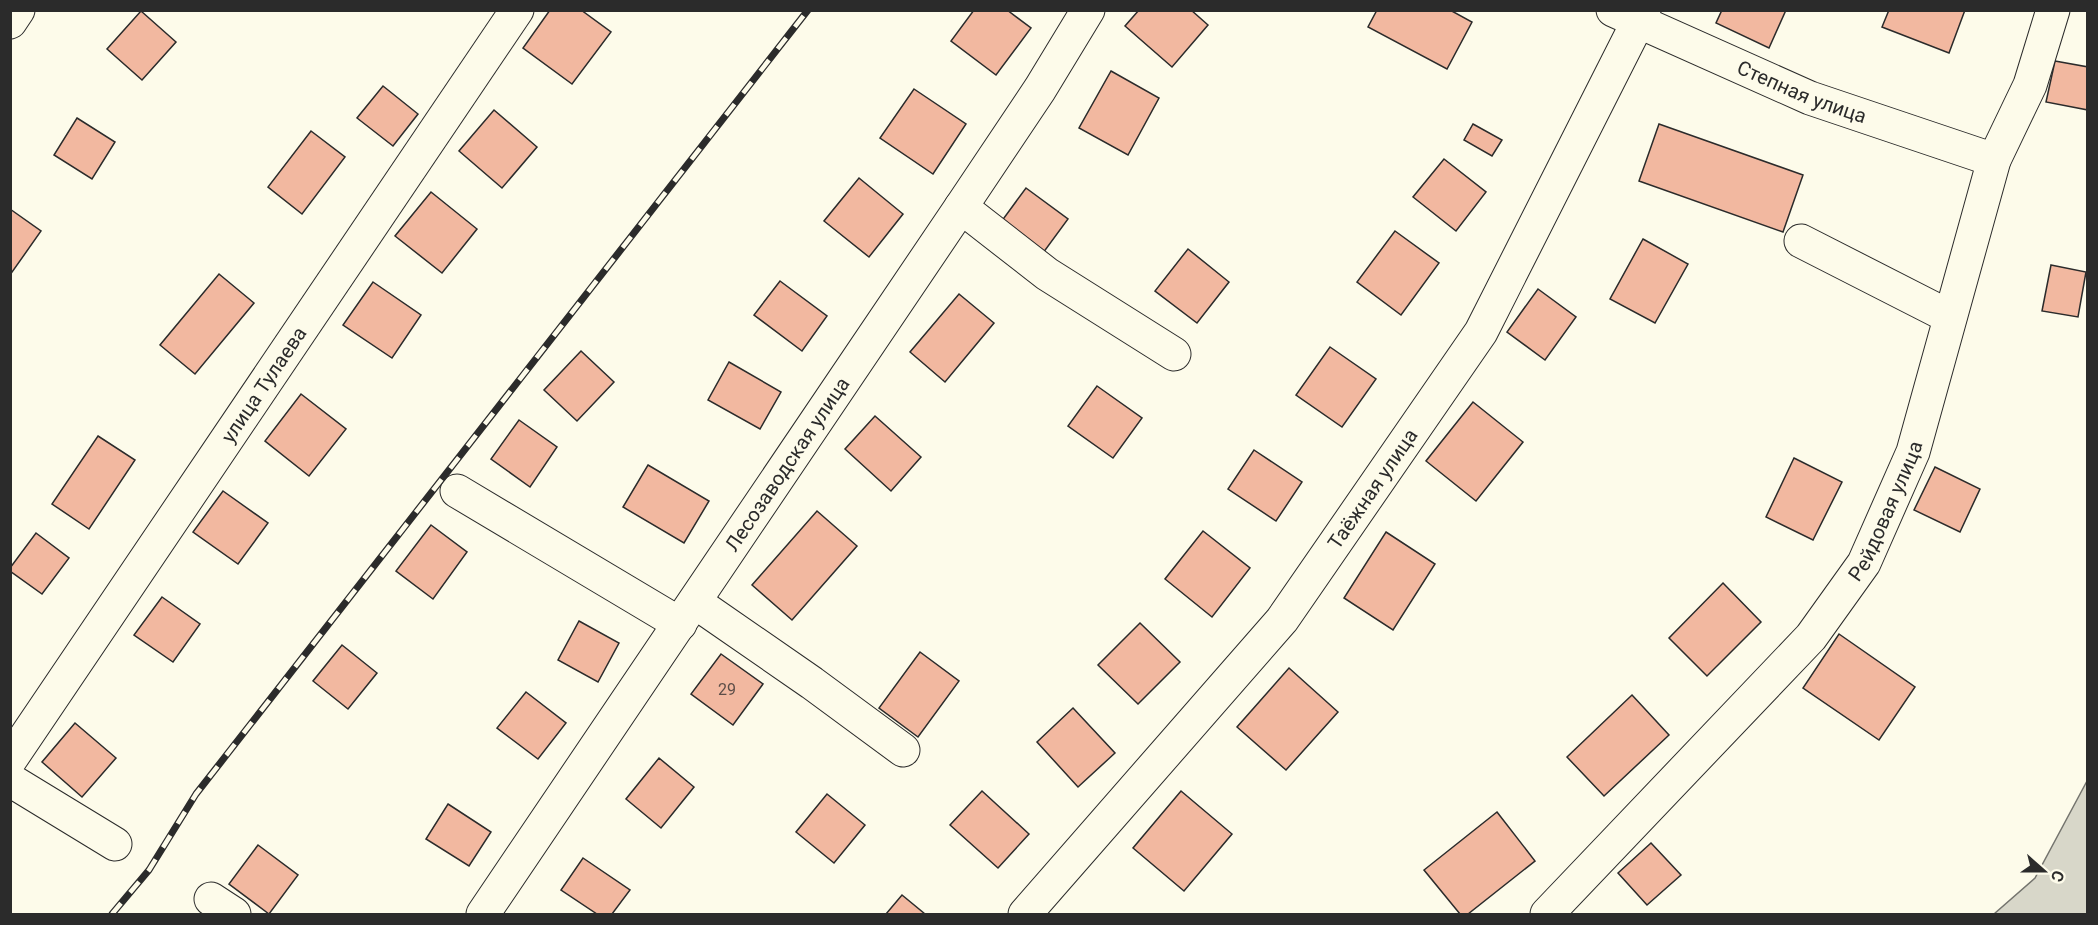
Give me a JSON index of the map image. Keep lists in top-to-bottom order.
{
  "streets": {
    "street": [
      "Степная улица",
      "улица Тулаева",
      "Лесозаводская улица",
      "Таёжная улица",
      "Рейдовая улица"
    ]
  },
  "crossings": [
    ["Степная улица", "Таёжная улица"],
    ["Степная улица", "Рейдовая улица"]
  ],
  "house_numbers": ["29"],
  "north": "right"
}
